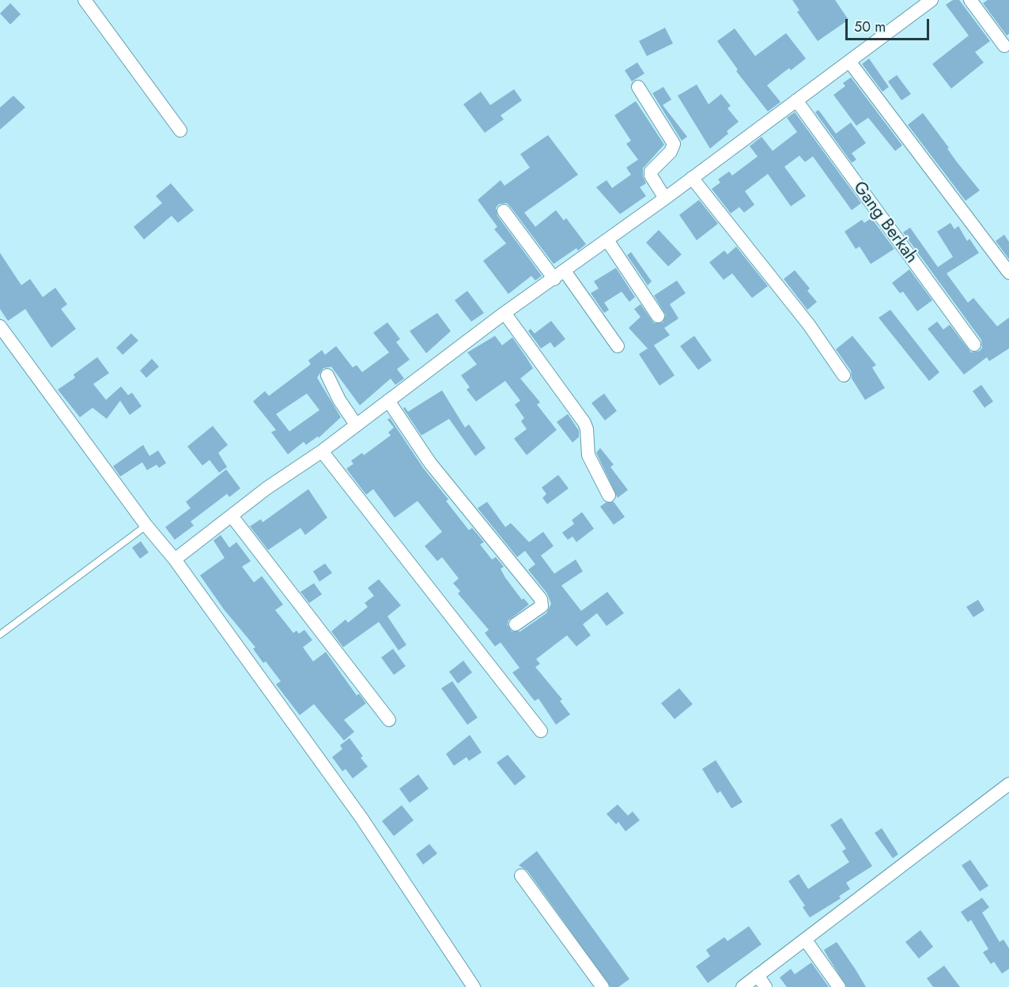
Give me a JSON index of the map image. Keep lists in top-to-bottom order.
{
  "streets": {
    "street": ["Gang Berkah"]
  },
  "scale_bar": "50 m"
}
